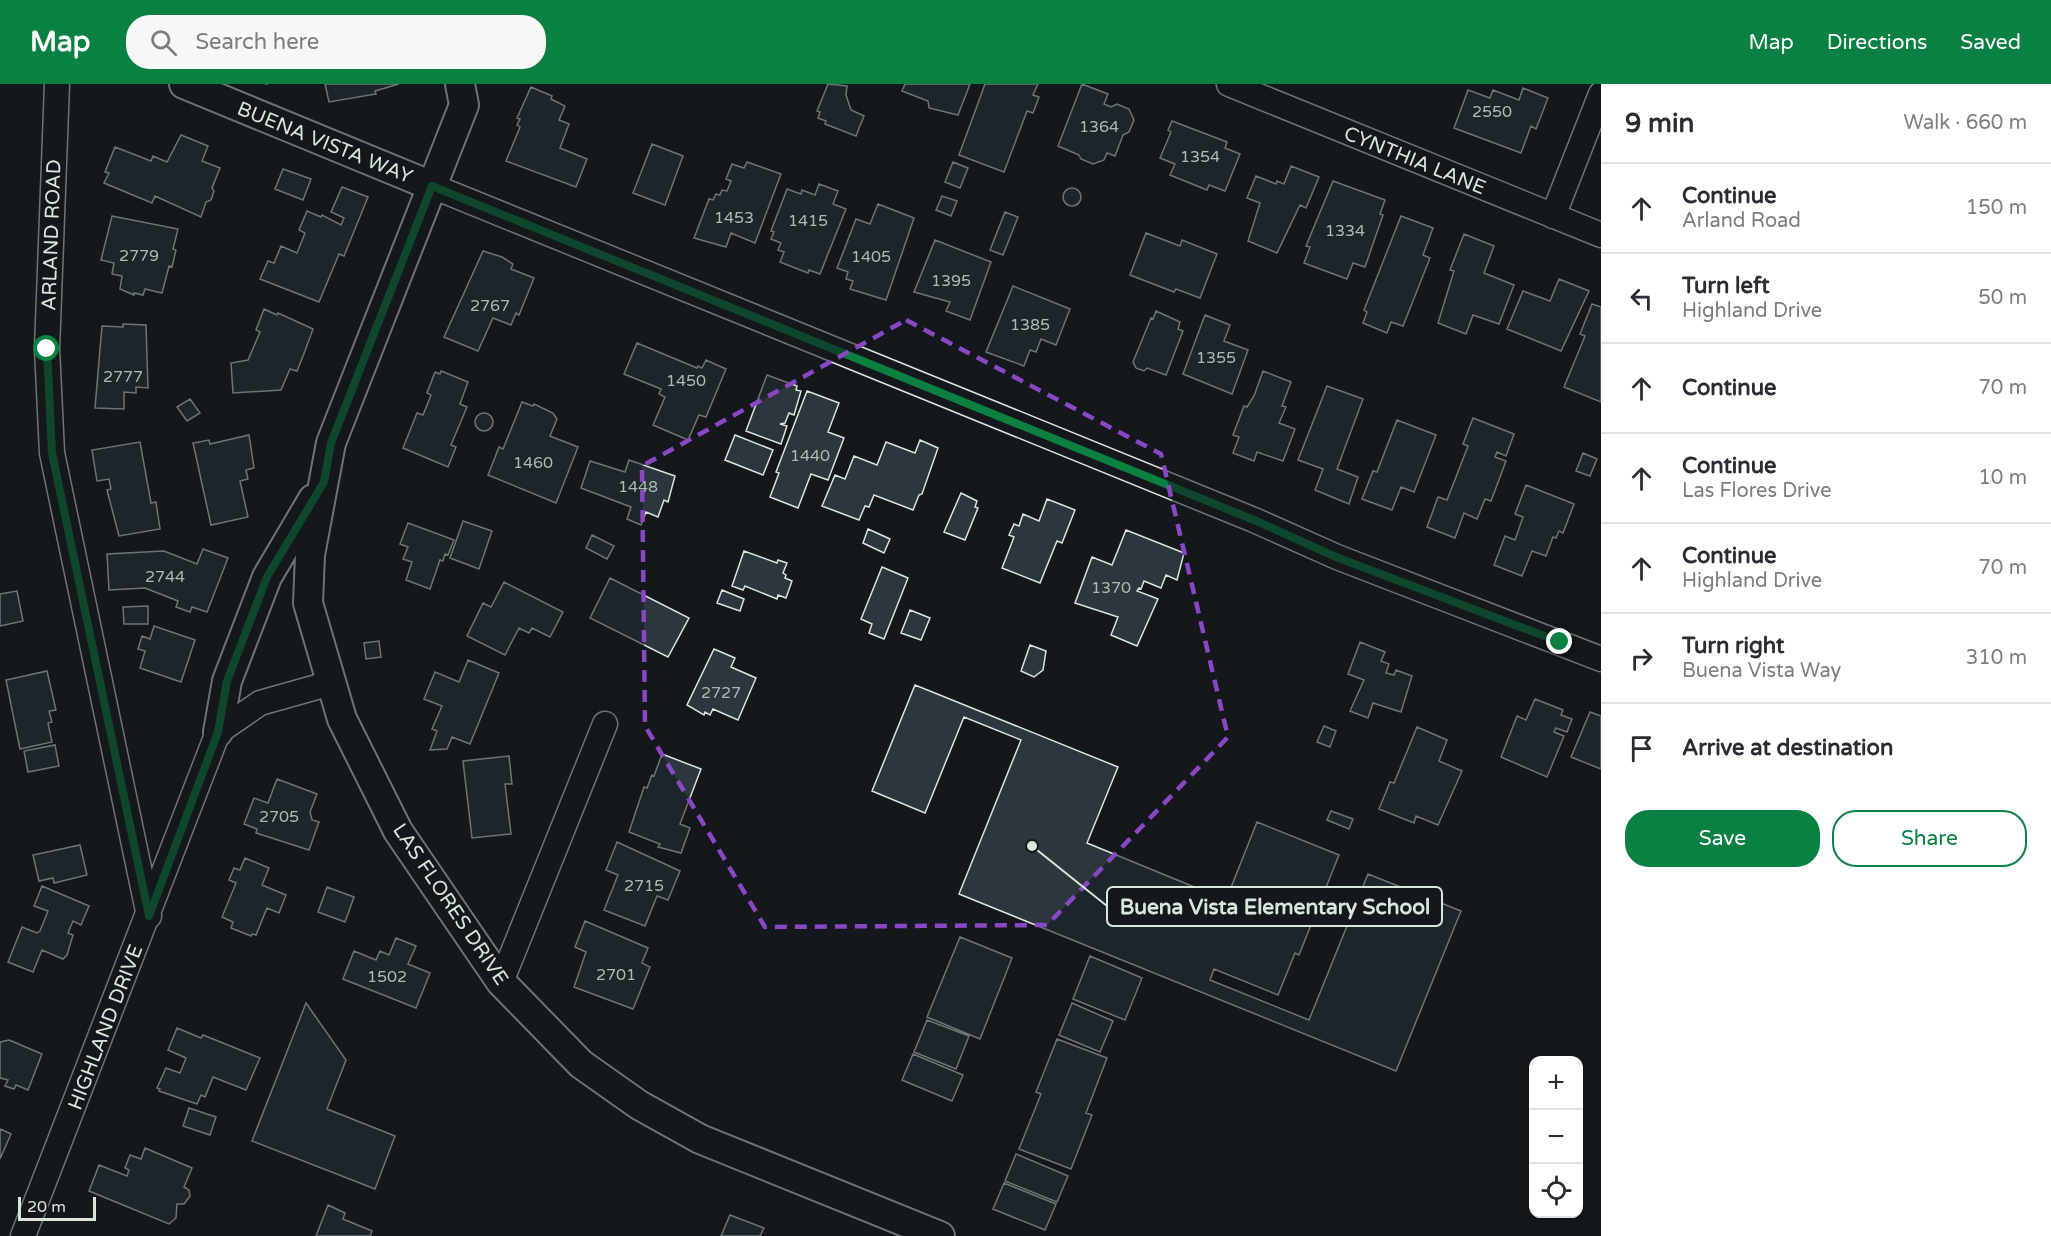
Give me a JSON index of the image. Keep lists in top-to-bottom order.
{
  "streets": {
    "street": [
      "BUENA VISTA WAY",
      "CYNTHIA LANE",
      "ARLAND ROAD",
      "LAS FLORES DRIVE",
      "HIGHLAND DRIVE"
    ]
  },
  "crossings": [
    ["BUENA VISTA WAY", "LAS FLORES DRIVE"],
    ["ARLAND ROAD", "HIGHLAND DRIVE"]
  ],
  "places": ["Buena Vista Elementary School"],
  "house_numbers": [
    "2550",
    "1364",
    "1354",
    "1453",
    "1415",
    "1334",
    "2779",
    "1405",
    "1395",
    "2767",
    "1385",
    "1355",
    "2777",
    "1450",
    "1440",
    "1460",
    "1448",
    "2744",
    "1370",
    "2727",
    "2705",
    "2715",
    "2701",
    "1502"
  ],
  "scale_bar": "20 m",
  "page": {
    "header": "Map",
    "search": "Search here",
    "nav": ["Map", "Directions", "Saved"],
    "heading": ["9 min", "Walk · 660 m"],
    "list": [
      ["Continue", "Arland Road", "150 m"],
      ["Turn left", "Highland Drive", "50 m"],
      ["Continue", "70 m"],
      ["Continue", "Las Flores Drive", "10 m"],
      ["Continue", "Highland Drive", "70 m"],
      ["Turn right", "Buena Vista Way", "310 m"],
      "Arrive at destination"
    ],
    "buttons": ["Save", "Share"],
    "map_buttons": ["+", "−"],
    "scale": "20 m"
  }
}
